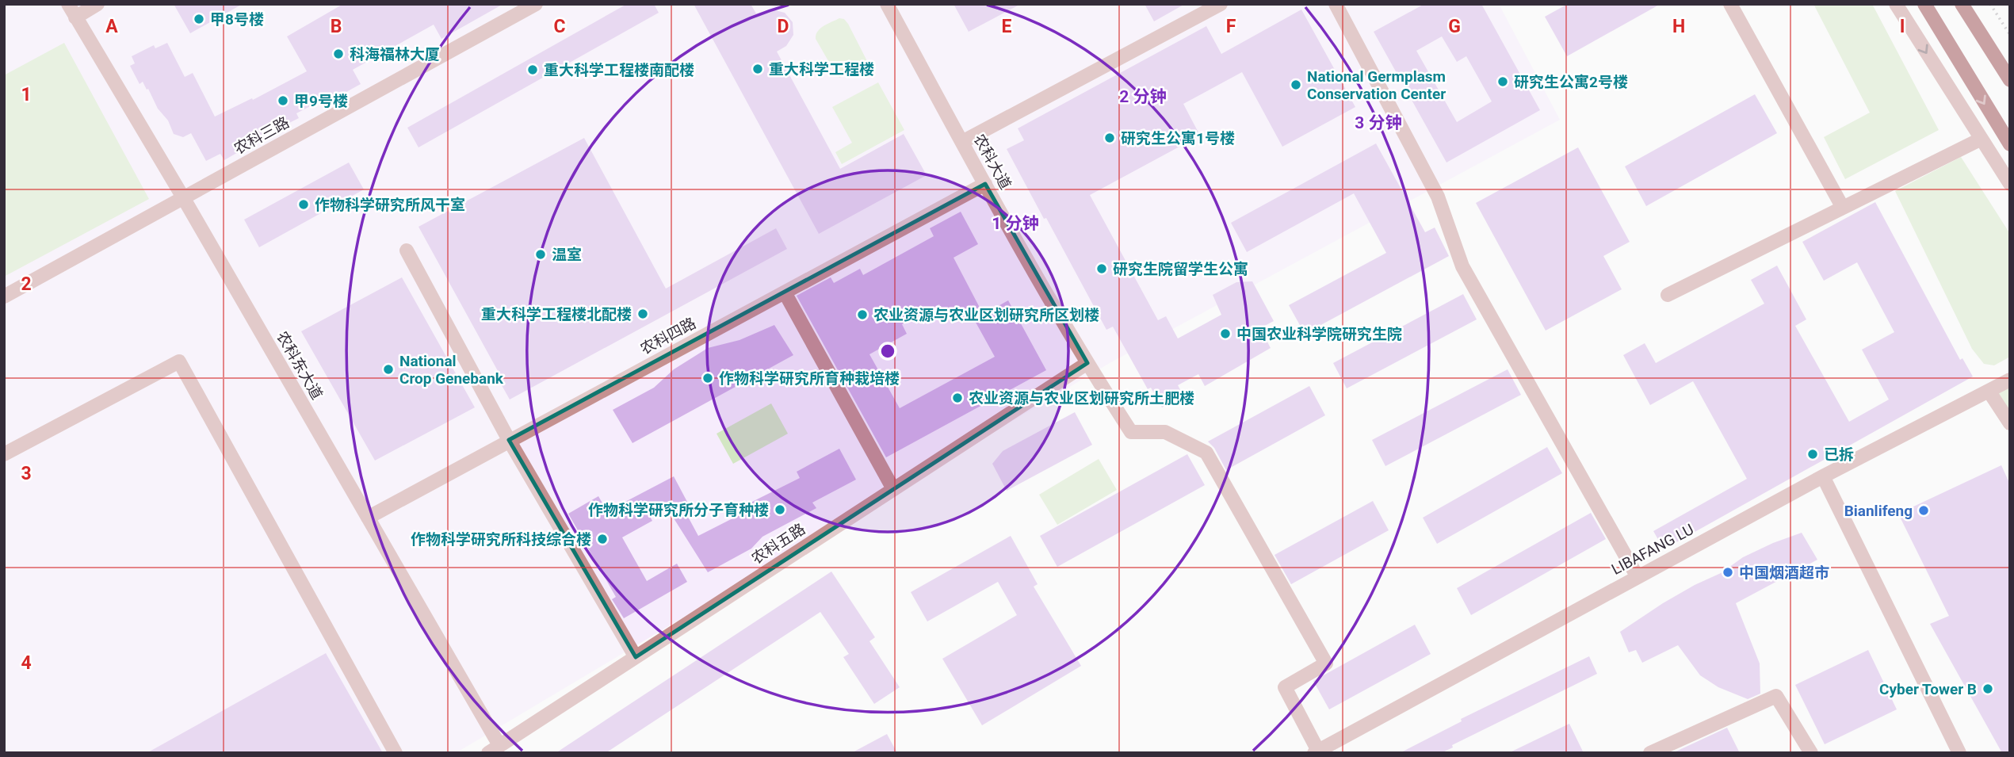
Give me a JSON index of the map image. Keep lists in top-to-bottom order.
{
  "streets": {
    "street": [
      "农科三路",
      "农科大道",
      "农科四路",
      "农科东大道",
      "农科五路",
      "LIBAFANG LU"
    ]
  },
  "crossings": [
    ["农科三路", "农科东大道"],
    ["农科大道", "农科四路"],
    ["农科大道", "农科五路"],
    ["农科大道", "LIBAFANG LU"],
    ["农科四路", "农科东大道"],
    ["农科东大道", "农科五路"]
  ],
  "places": [
    "甲8号楼",
    "科海福林大厦",
    "重大科学工程楼",
    "重大科学工程楼南配楼",
    "研究生公寓2号楼",
    "National Germplasm Conservation Center",
    "甲9号楼",
    "研究生公寓1号楼",
    "作物科学研究所风干室",
    "温室",
    "研究生院留学生公寓",
    "重大科学工程楼北配楼",
    "农业资源与农业区划研究所区划楼",
    "中国农业科学院研究生院",
    "National Crop Genebank",
    "作物科学研究所育种栽培楼",
    "农业资源与农业区划研究所土肥楼",
    "已拆",
    "作物科学研究所分子育种楼",
    "Bianlifeng",
    "作物科学研究所科技综合楼",
    "中国烟酒超市",
    "Cyber Tower B"
  ],
  "grid": {
    "columns": [
      "A",
      "B",
      "C",
      "D",
      "E",
      "F",
      "G",
      "H",
      "I"
    ],
    "rows": [
      "1",
      "2",
      "3",
      "4"
    ]
  },
  "rings": ["2 分钟", "3 分钟", "1 分钟"]
}
